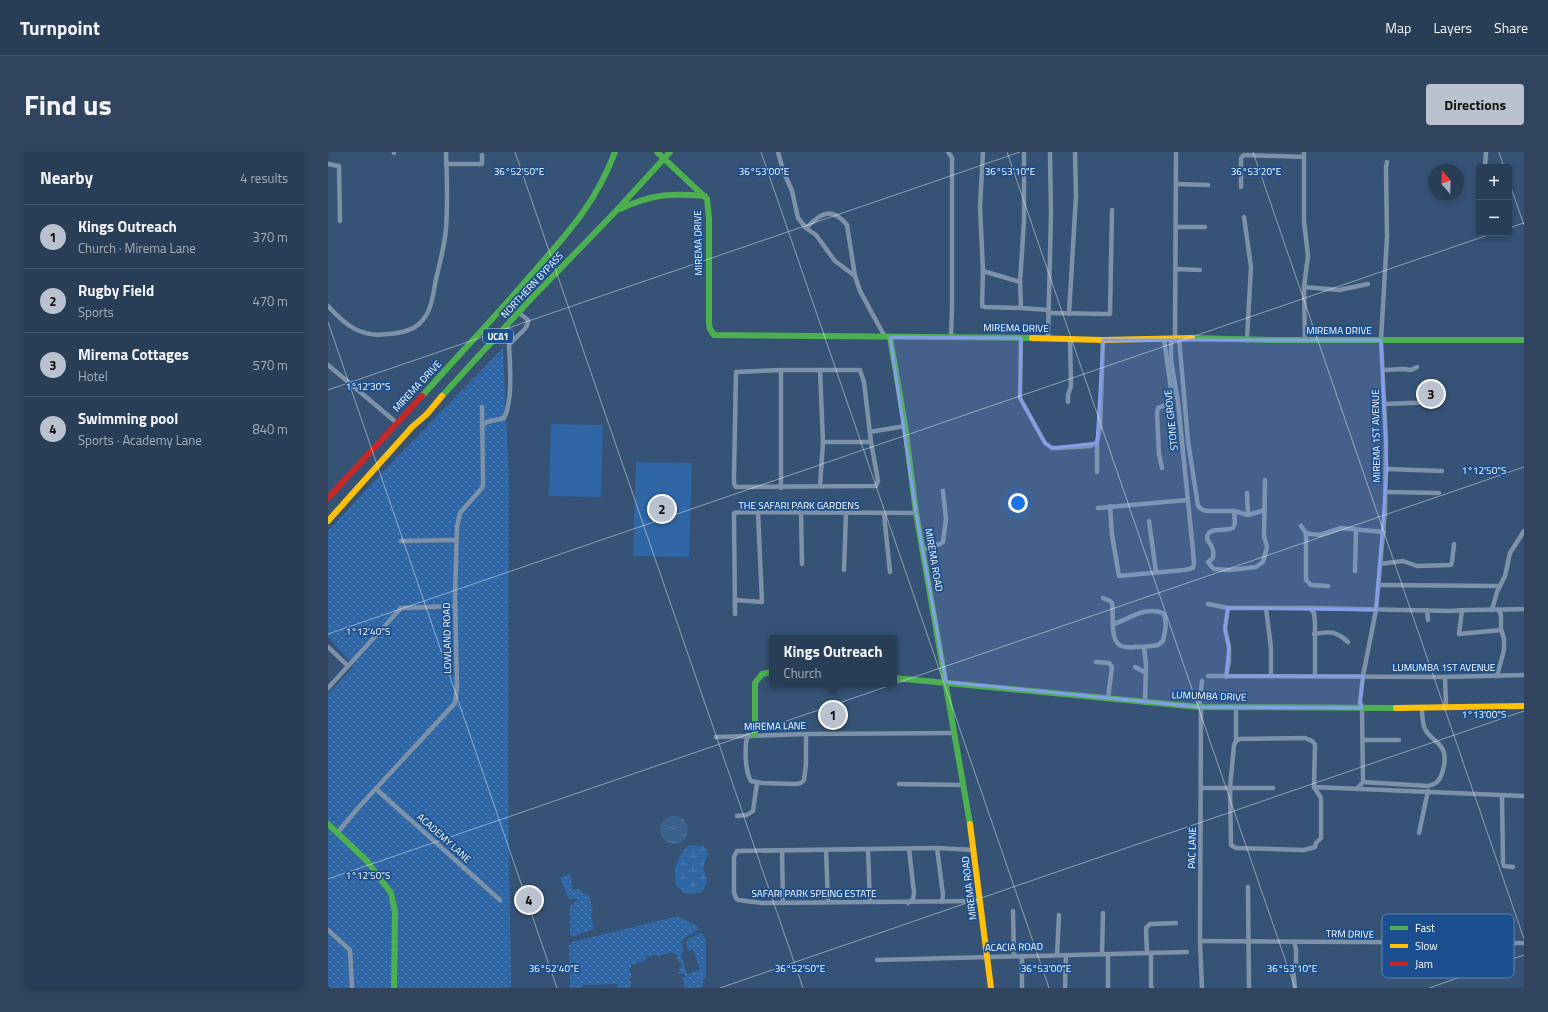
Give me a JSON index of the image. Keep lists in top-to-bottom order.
{
  "streets": {
    "street": [
      "MIREMA DRIVE",
      "NORTHERN BYPASS",
      "UCA1",
      "STONE GROVE",
      "MIREMA 1ST AVENUE",
      "THE SAFARI PARK GARDENS",
      "MIREMA ROAD",
      "LOWLAND ROAD",
      "LUMUMBA 1ST AVENUE",
      "LUMUMBA DRIVE",
      "MIREMA LANE",
      "ACADEMY LANE",
      "PAC LANE",
      "SAFARI PARK SPEING ESTATE",
      "TRM DRIVE",
      "ACACIA ROAD"
    ]
  },
  "crossings": [
    ["MIREMA DRIVE", "STONE GROVE"],
    ["MIREMA DRIVE", "MIREMA 1ST AVENUE"],
    ["MIREMA DRIVE", "MIREMA ROAD"],
    ["MIREMA 1ST AVENUE", "LUMUMBA 1ST AVENUE"],
    ["MIREMA 1ST AVENUE", "LUMUMBA DRIVE"],
    ["THE SAFARI PARK GARDENS", "MIREMA ROAD"],
    ["MIREMA ROAD", "LUMUMBA DRIVE"],
    ["MIREMA ROAD", "MIREMA LANE"],
    ["MIREMA ROAD", "SAFARI PARK SPEING ESTATE"],
    ["MIREMA ROAD", "ACACIA ROAD"],
    ["LOWLAND ROAD", "ACADEMY LANE"],
    ["LUMUMBA DRIVE", "PAC LANE"],
    ["PAC LANE", "TRM DRIVE"]
  ],
  "legend": ["Fast", "Slow", "Jam"],
  "north": "top",
  "page": {
    "header": "Turnpoint",
    "nav": ["Map", "Layers", "Share"],
    "title": "Find us",
    "buttons": "Directions",
    "heading": ["Nearby", "4 results"],
    "map_buttons": ["+", "−"],
    "list": [
      {
        "mark": "1",
        "name": "Kings Outreach",
        "note": "Church · Mirema Lane",
        "value": "370 m"
      },
      {
        "mark": "2",
        "name": "Rugby Field",
        "note": "Sports",
        "value": "470 m"
      },
      {
        "mark": "3",
        "name": "Mirema Cottages",
        "note": "Hotel",
        "value": "570 m"
      },
      {
        "mark": "4",
        "name": "Swimming pool",
        "note": "Sports · Academy Lane",
        "value": "840 m"
      }
    ],
    "pins": [
      "3",
      "2",
      "1",
      "4"
    ],
    "popup": ["Kings Outreach", "Church"]
  },
  "coordinates": [
    "36°53'20\"E",
    "36°52'50\"E",
    "36°53'00\"E",
    "36°53'10\"E",
    "1°12'30\"S",
    "1°12'50\"S",
    "1°12'40\"S",
    "1°13'00\"S",
    "36°52'40\"E"
  ]
}
